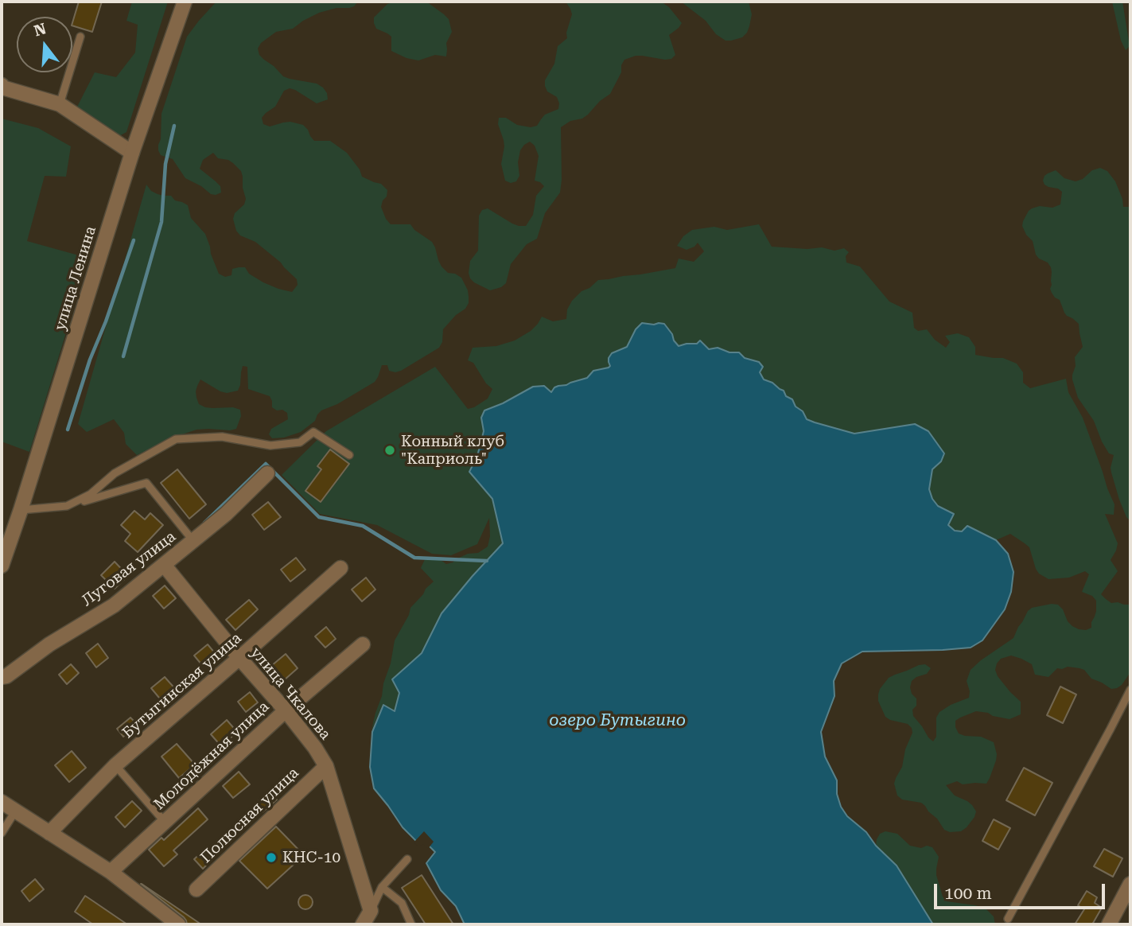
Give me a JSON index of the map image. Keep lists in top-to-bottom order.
{
  "streets": {
    "street": [
      "улица Ленина",
      "Луговая улица",
      "Бутыгинская улица",
      "улица Чкалова",
      "Молодёжная улица",
      "Полюсная улица"
    ]
  },
  "crossings": [
    ["Луговая улица", "улица Чкалова"],
    ["Бутыгинская улица", "улица Чкалова"],
    ["улица Чкалова", "Молодёжная улица"],
    ["улица Чкалова", "Полюсная улица"]
  ],
  "water": ["озеро Бутыгино"],
  "places": ["Конный клуб \"Каприоль\"", "КНС-10"],
  "scale_bar": "100 m",
  "north": "top"
}
